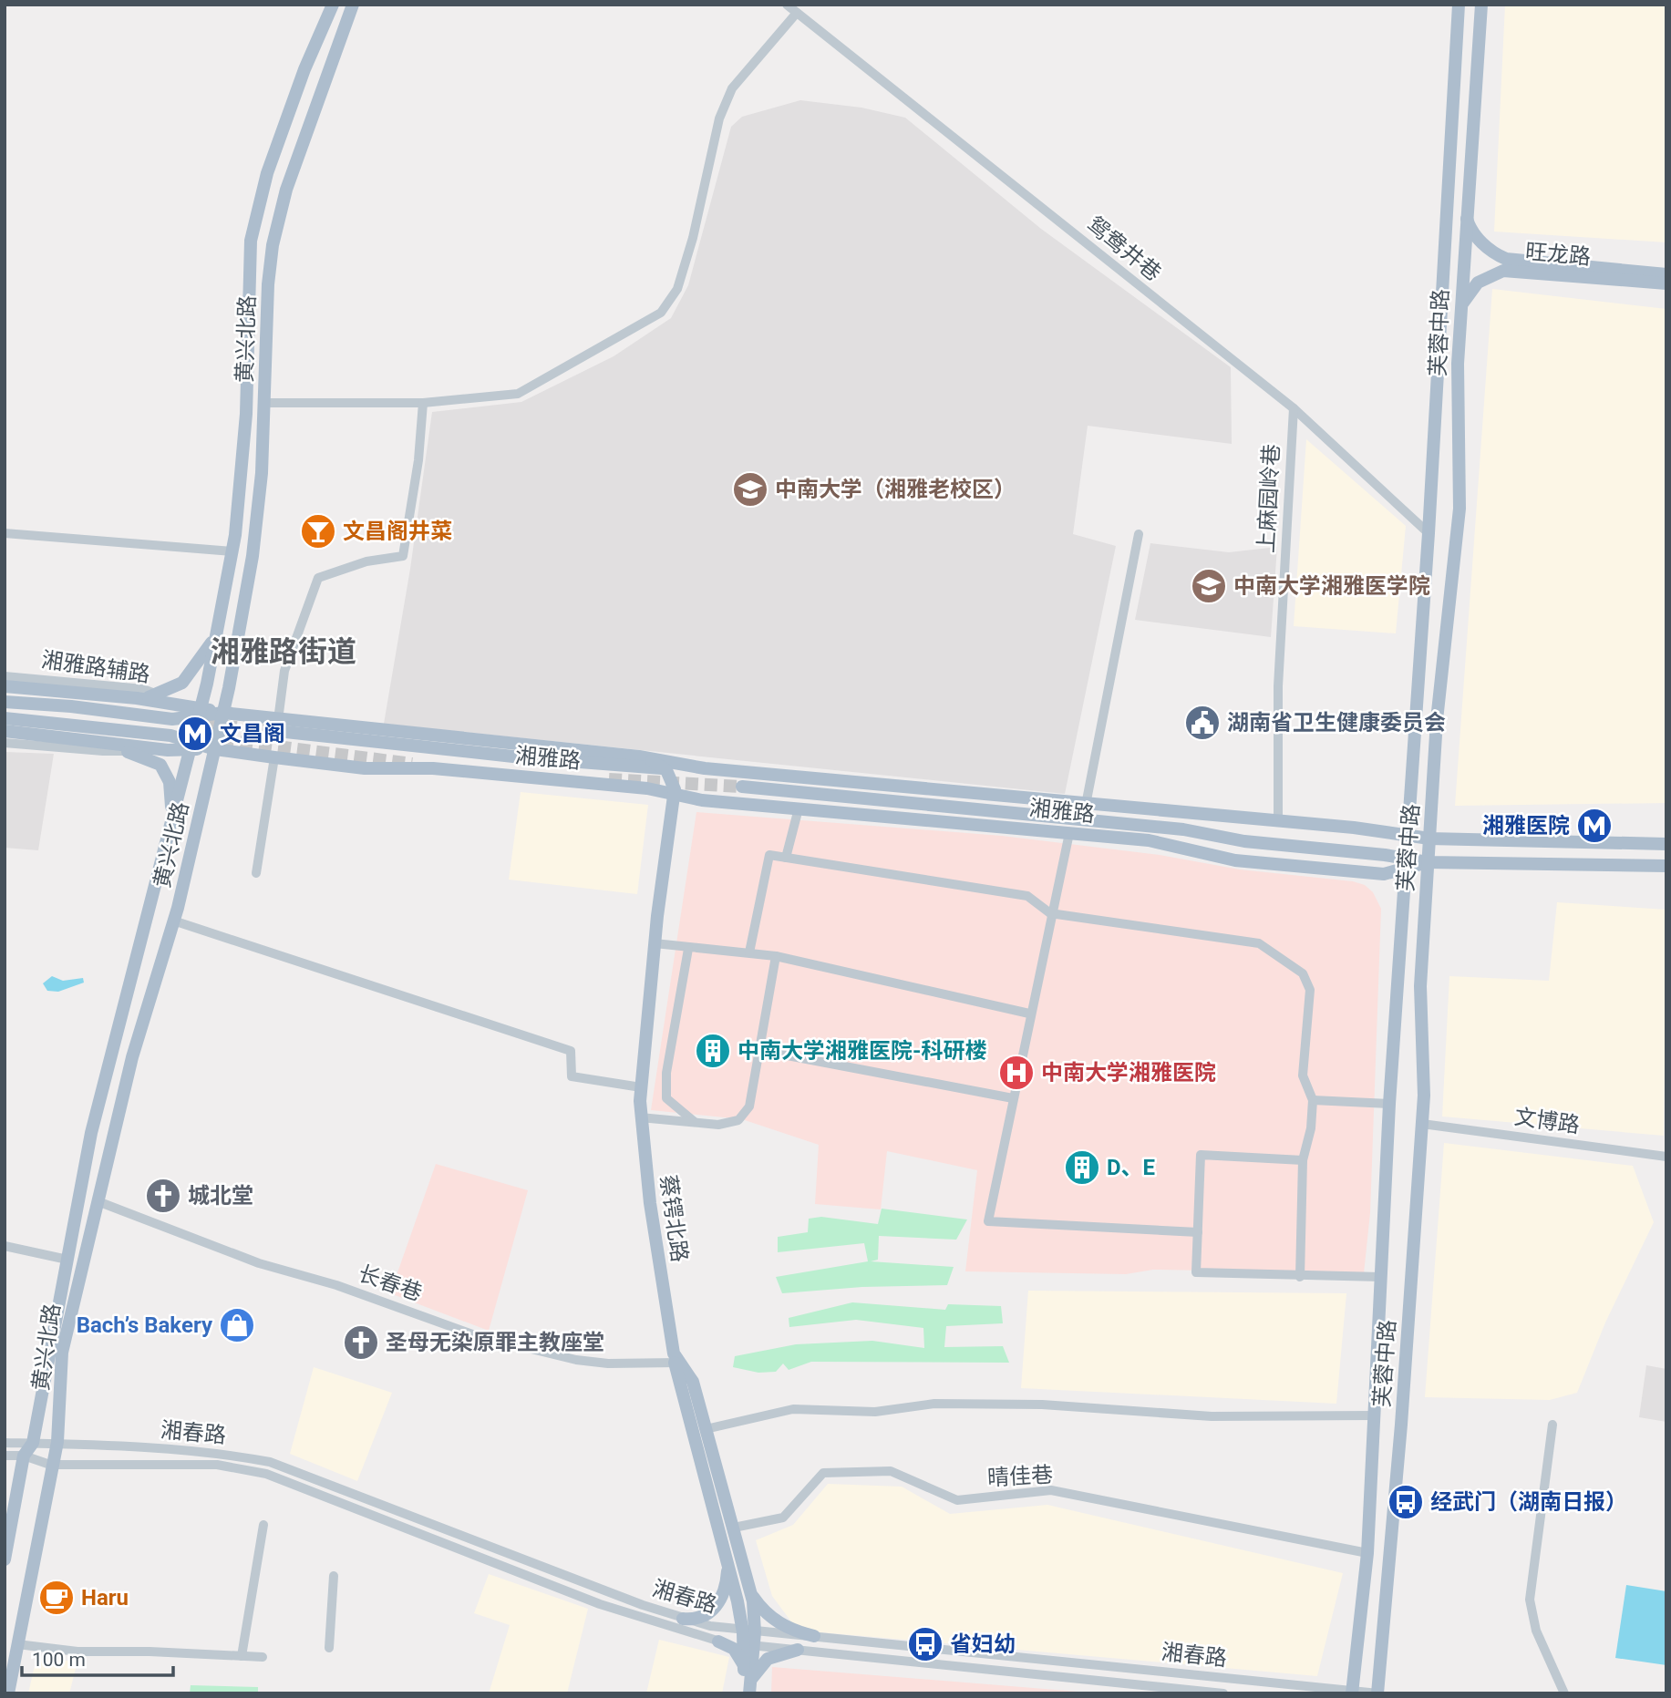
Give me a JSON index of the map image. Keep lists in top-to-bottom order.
{
  "streets": {
    "main road": [
      "旺龙路",
      "芙蓉中路",
      "黄兴北路",
      "湘雅路",
      "蔡锷北路"
    ],
    "street": [
      "鸳鸯井巷",
      "上麻园岭巷",
      "湘雅路辅路",
      "文博路",
      "长春巷",
      "湘春路",
      "晴佳巷"
    ]
  },
  "crossings": [
    ["鸳鸯井巷", "芙蓉中路"],
    ["鸳鸯井巷", "上麻园岭巷"],
    ["旺龙路", "芙蓉中路"],
    ["芙蓉中路", "湘雅路"],
    ["芙蓉中路", "文博路"],
    ["芙蓉中路", "湘春路"],
    ["芙蓉中路", "晴佳巷"],
    ["黄兴北路", "湘雅路"],
    ["黄兴北路", "长春巷"],
    ["黄兴北路", "湘春路"],
    ["上麻园岭巷", "湘雅路"],
    ["湘雅路辅路", "湘雅路"],
    ["湘雅路", "蔡锷北路"],
    ["蔡锷北路", "长春巷"],
    ["蔡锷北路", "湘春路"],
    ["蔡锷北路", "晴佳巷"]
  ],
  "districts": ["湘雅路街道"],
  "places": {
    "school or university": ["中南大学（湘雅老校区）", "中南大学湘雅医学院"],
    "bar": ["文昌阁井菜"],
    "public building": ["湖南省卫生健康委员会"],
    "metro station": ["文昌阁", "湘雅医院"],
    "building": ["中南大学湘雅医院-科研楼", "D、E"],
    "hospital": ["中南大学湘雅医院"],
    "church": ["城北堂", "圣母无染原罪主教座堂"],
    "shop": ["Bach’s Bakery"],
    "bus stop": ["经武门（湖南日报）", "省妇幼"],
    "cafe": ["Haru"]
  },
  "scale_bar": "100 m"
}
